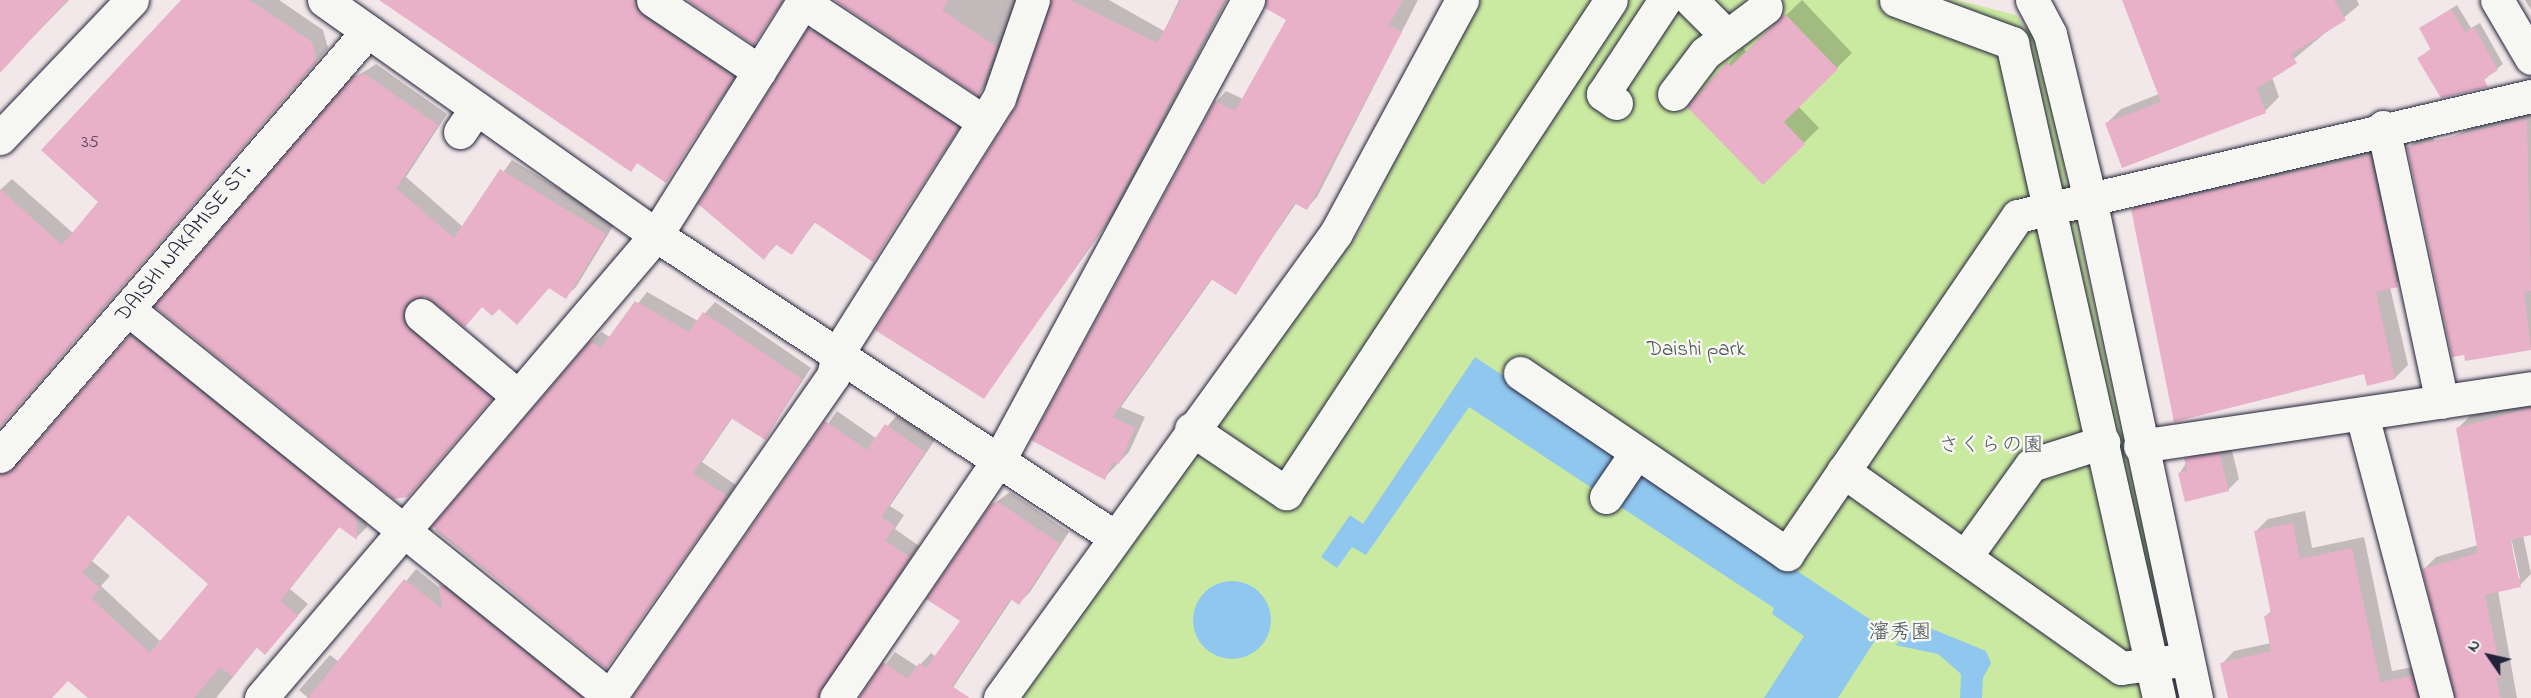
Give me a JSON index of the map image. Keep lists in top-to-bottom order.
{
  "streets": {
    "street": ["DAISHI NAKAMISE ST."]
  },
  "parks": ["Daishi park", "さくらの園", "瀋秀園"],
  "house_numbers": ["35"],
  "north": "top left"
}
